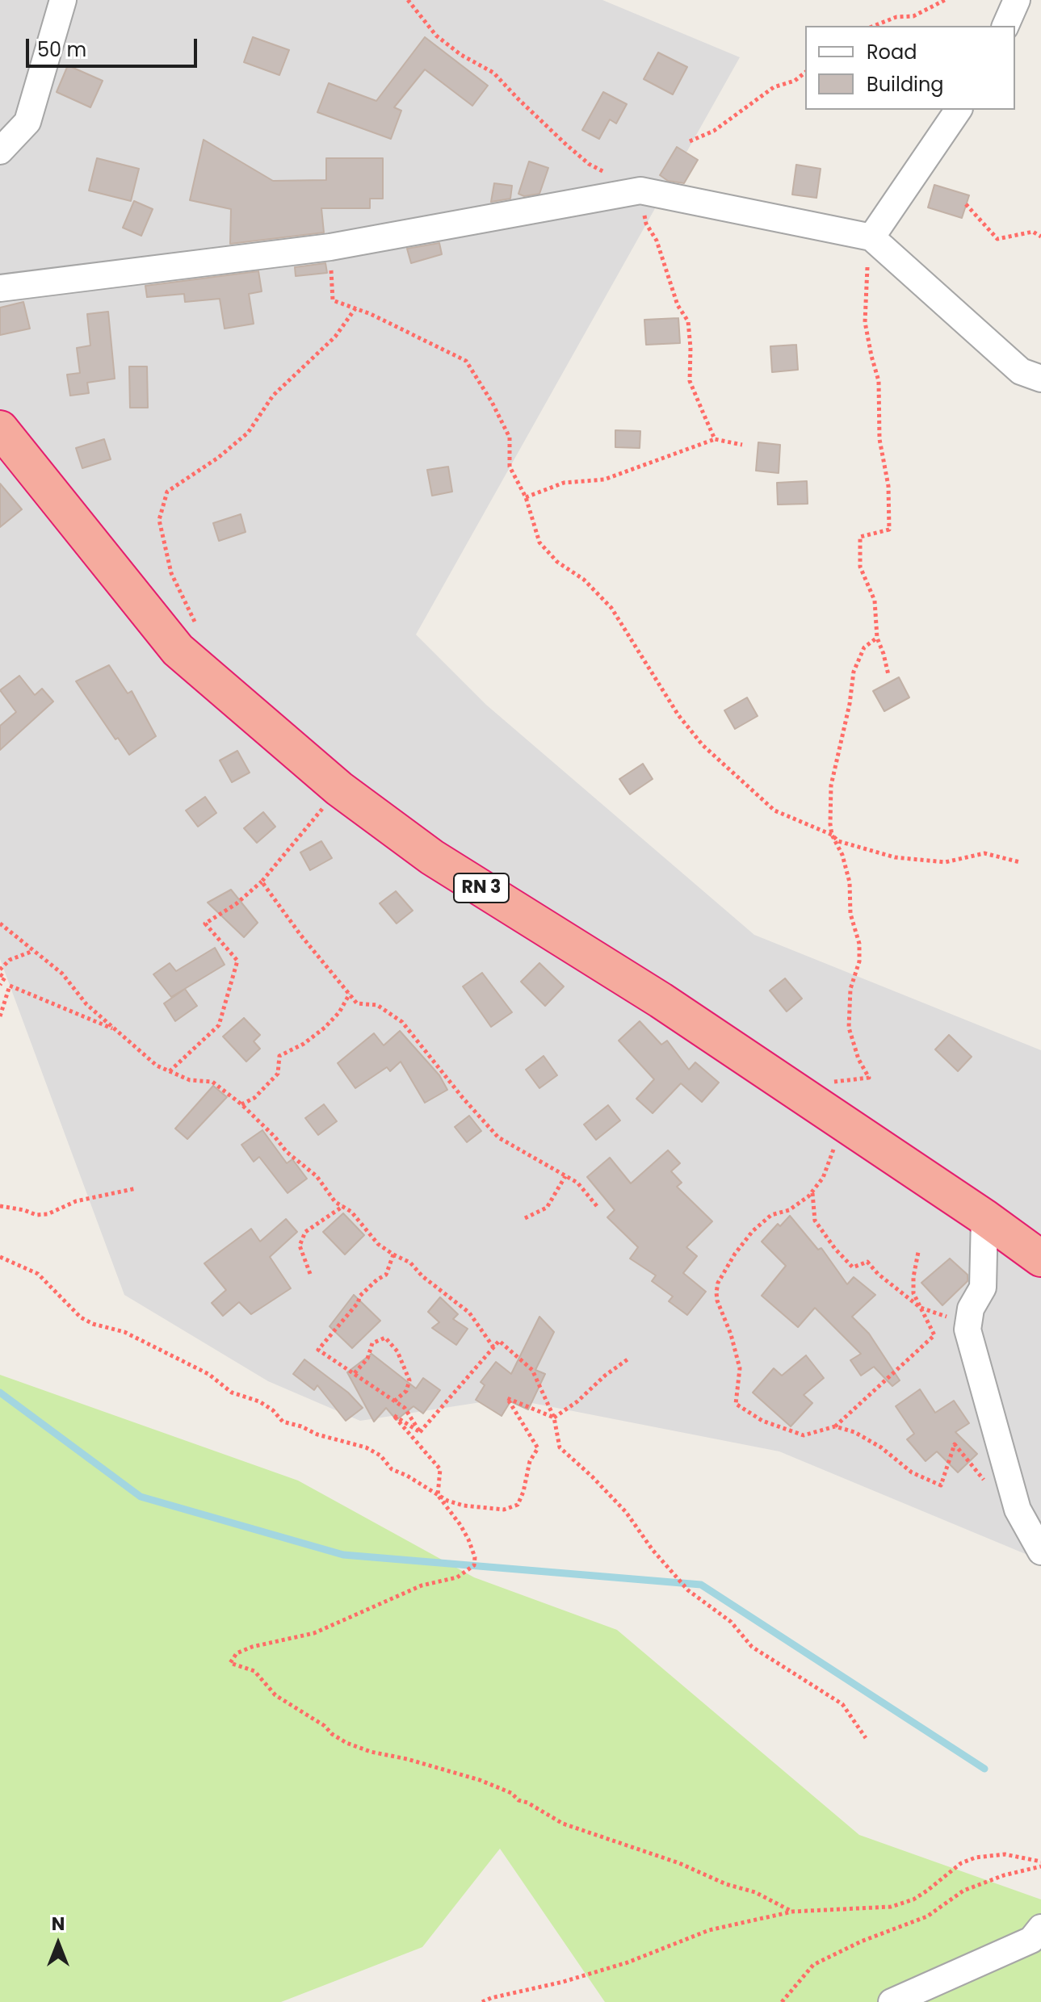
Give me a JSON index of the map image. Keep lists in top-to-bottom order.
{
  "streets": {
    "highway": ["RN 3"]
  },
  "legend": ["Road", "Building"],
  "scale_bar": "50 m",
  "north": "top"
}
